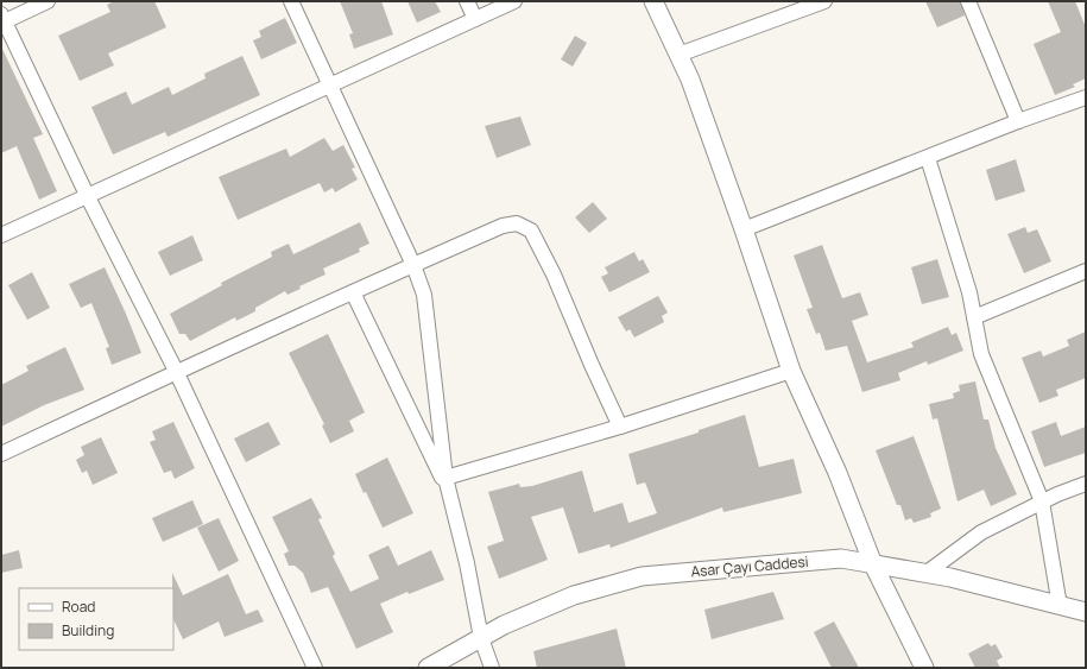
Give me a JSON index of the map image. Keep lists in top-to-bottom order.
{
  "streets": {
    "street": ["Asar Çayı Caddesi"]
  },
  "legend": ["Road", "Building"]
}
